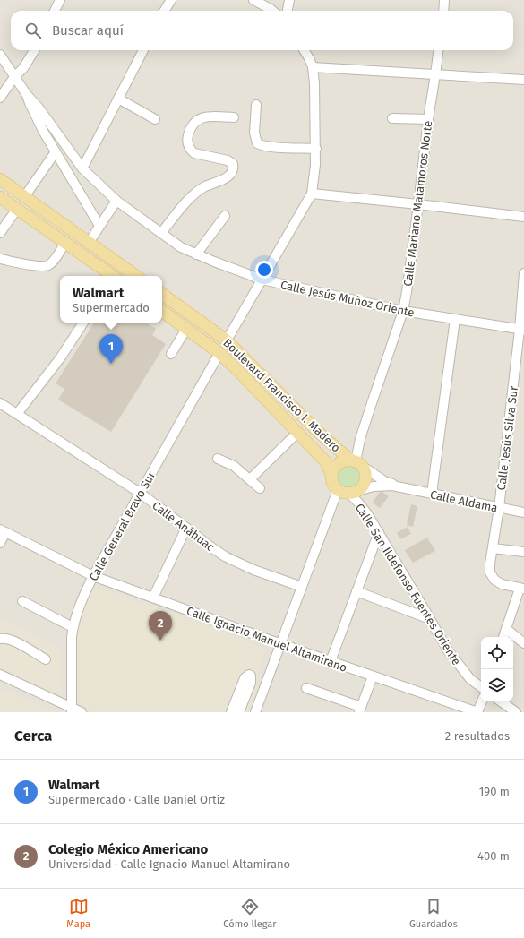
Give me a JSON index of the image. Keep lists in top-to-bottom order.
{
  "streets": {
    "main road": ["Boulevard Francisco I. Madero"],
    "street": [
      "Calle Mariano Matamoros Norte",
      "Calle Jesús Muñoz Oriente",
      "Calle Jesús Silva Sur",
      "Calle Aldama",
      "Calle General Bravo Sur",
      "Calle Anáhuac",
      "Calle San Ildefonso Fuentes Oriente",
      "Calle Ignacio Manuel Altamirano"
    ]
  },
  "crossings": [
    ["Calle Mariano Matamoros Norte", "Calle Jesús Muñoz Oriente"],
    ["Calle Mariano Matamoros Norte", "Boulevard Francisco I. Madero"],
    ["Calle Mariano Matamoros Norte", "Calle Aldama"],
    ["Calle Mariano Matamoros Norte", "Calle San Ildefonso Fuentes Oriente"],
    ["Calle Jesús Muñoz Oriente", "Calle Jesús Silva Sur"],
    ["Boulevard Francisco I. Madero", "Calle Aldama"],
    ["Boulevard Francisco I. Madero", "Calle General Bravo Sur"],
    ["Boulevard Francisco I. Madero", "Calle San Ildefonso Fuentes Oriente"],
    ["Calle Jesús Silva Sur", "Calle Aldama"],
    ["Calle Aldama", "Calle San Ildefonso Fuentes Oriente"],
    ["Calle General Bravo Sur", "Calle Anáhuac"],
    ["Calle General Bravo Sur", "Calle Ignacio Manuel Altamirano"]
  ],
  "page": {
    "search": "Buscar aquí",
    "popup": ["Walmart", "Supermercado"],
    "pins": ["1", "2"],
    "heading": ["Cerca", "2 resultados"],
    "list": [
      {
        "mark": "1",
        "name": "Walmart",
        "note": "Supermercado · Calle Daniel Ortiz",
        "value": "190 m"
      },
      {
        "mark": "2",
        "name": "Colegio México Americano",
        "note": "Universidad · Calle Ignacio Manuel Altamirano",
        "value": "400 m"
      }
    ],
    "nav": ["Mapa", "Cómo llegar", "Guardados"]
  }
}
